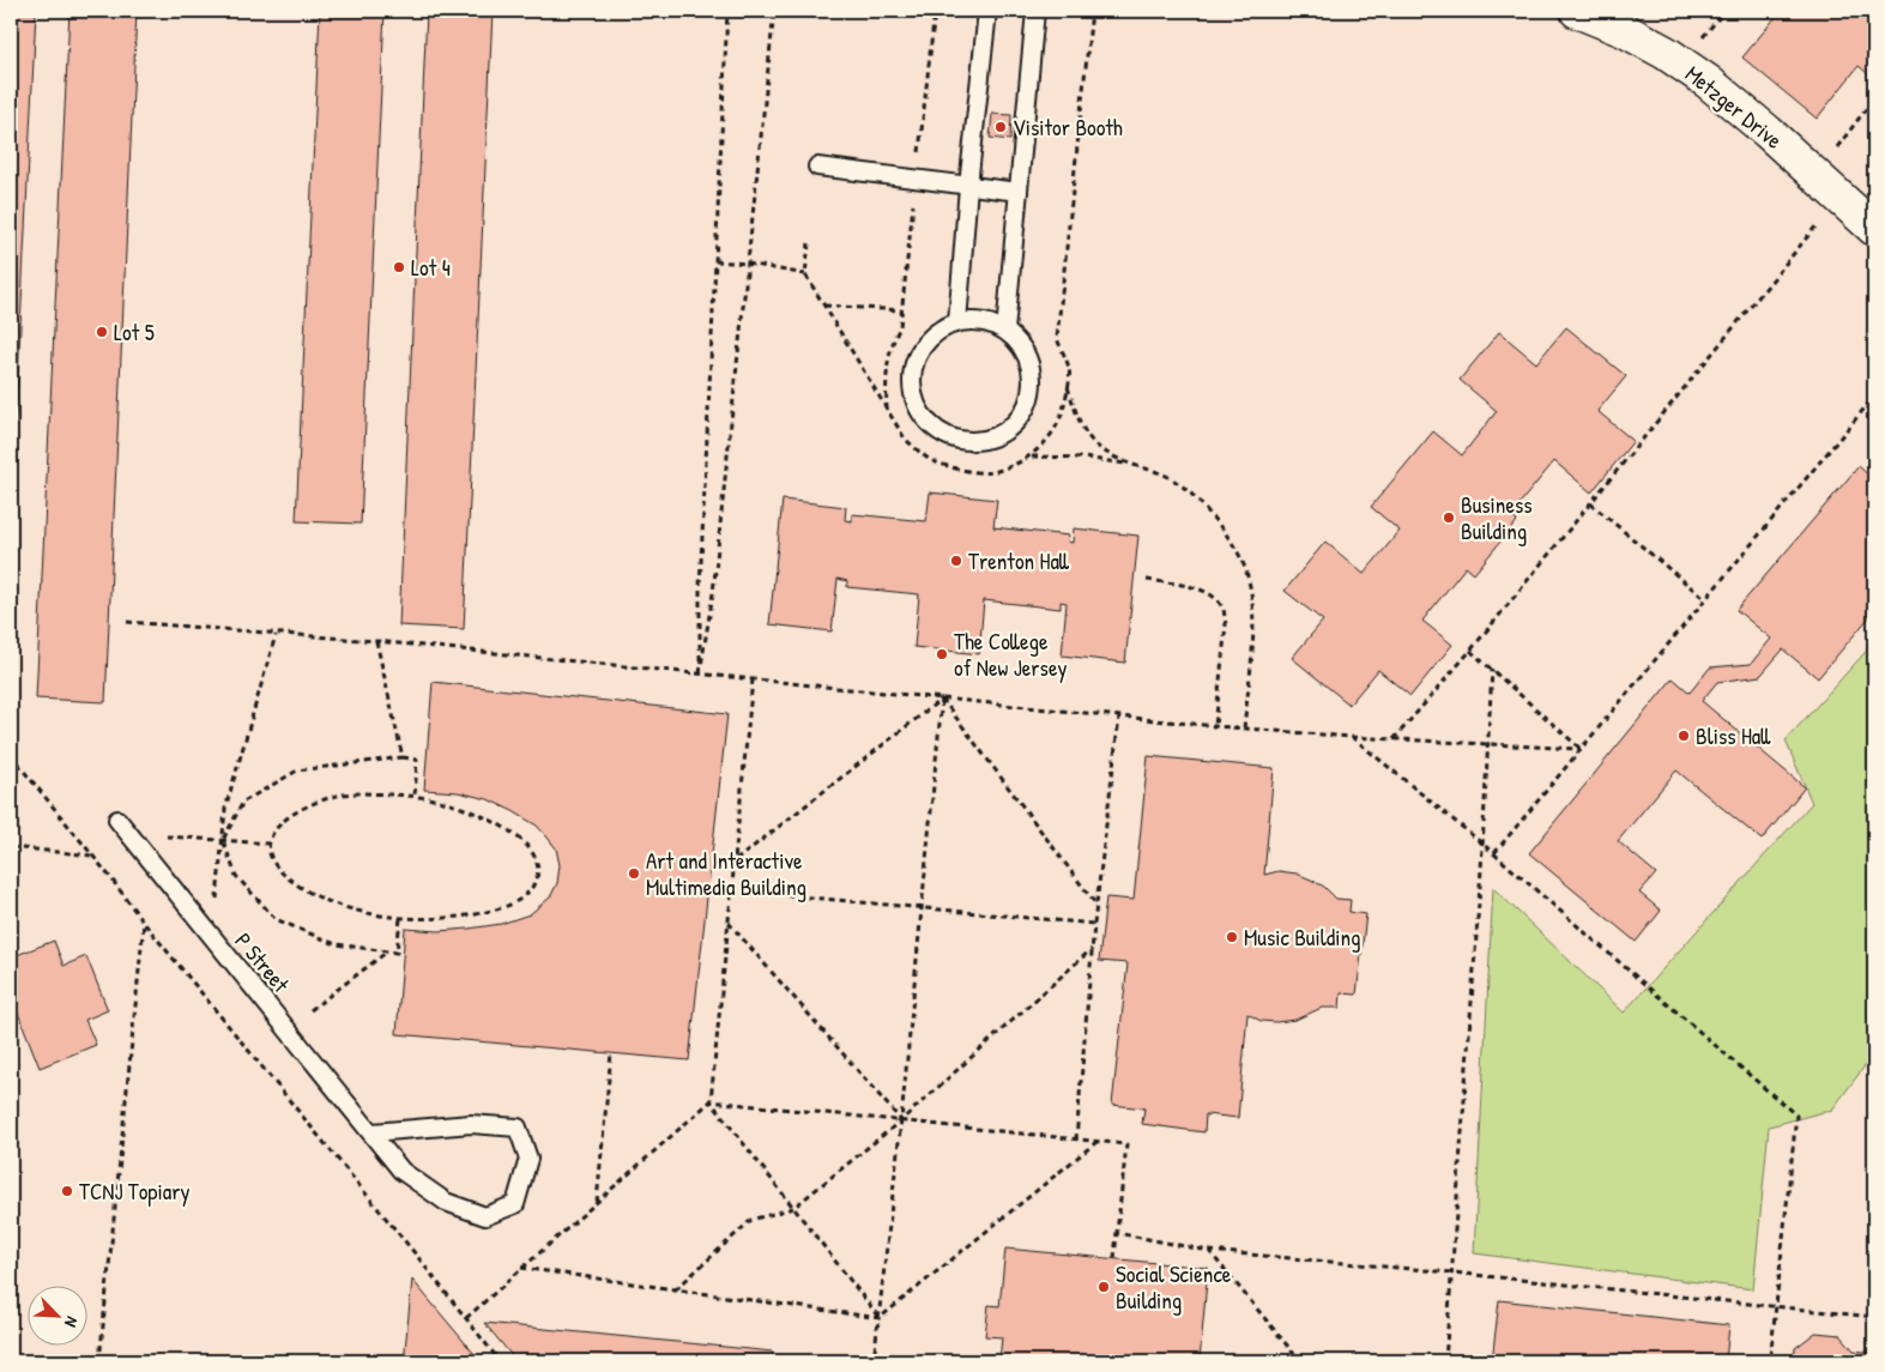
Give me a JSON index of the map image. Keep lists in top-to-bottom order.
{
  "streets": {
    "street": ["Metzger Drive"],
    "lane": ["P Street"]
  },
  "places": [
    "Visitor Booth",
    "Lot 4",
    "Lot 5",
    "Business Building",
    "Trenton Hall",
    "The College of New Jersey",
    "Bliss Hall",
    "Art and Interactive Multimedia Building",
    "Music Building",
    "TCNJ Topiary",
    "Social Science Building"
  ],
  "north": "bottom right"
}
